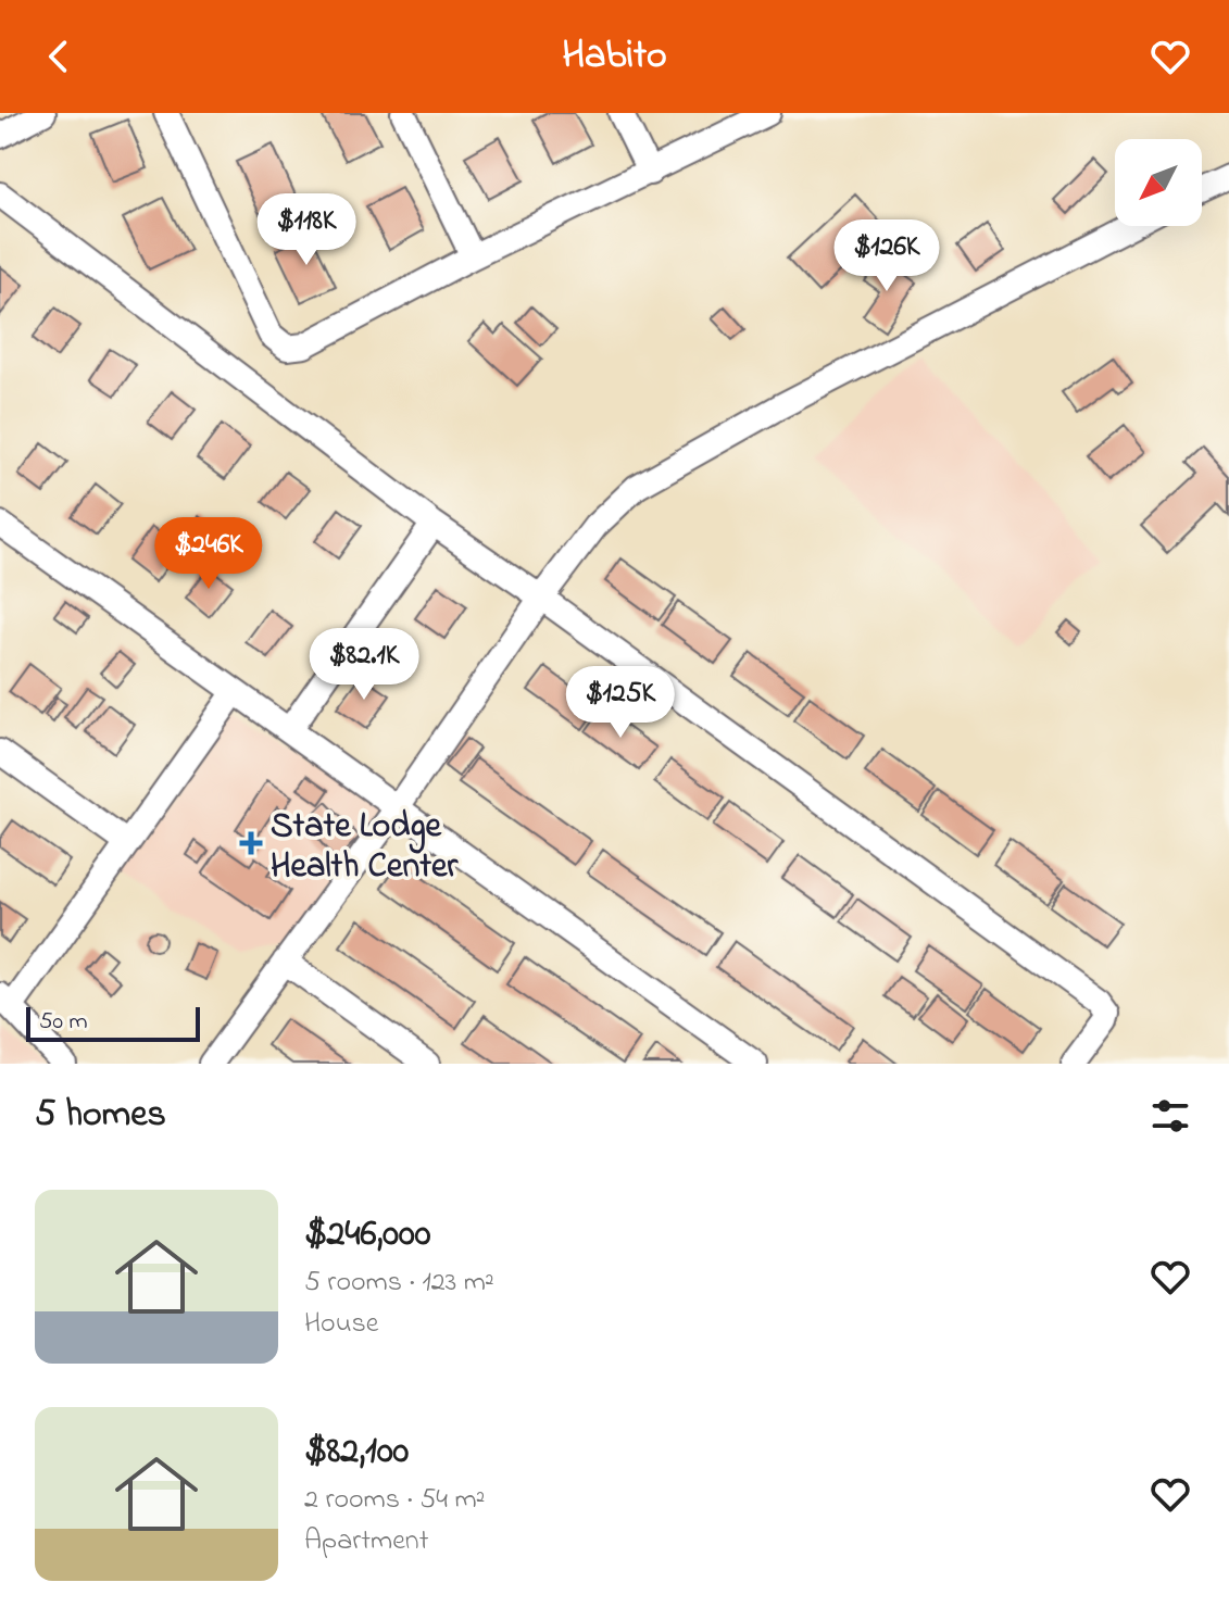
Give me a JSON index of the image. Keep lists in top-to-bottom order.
{
  "places": {
    "health": ["State Lodge Health Center"]
  },
  "scale_bar": "50 m",
  "north": "bottom left",
  "page": {
    "header": "Habito",
    "price": [
      "$118K",
      "$126K",
      "$246K",
      "$82.1K",
      "$125K"
    ],
    "scale": "50 m",
    "heading": "5 homes",
    "list": [
      {
        "name": "$246,000",
        "note": "5 rooms · 123 m² · House"
      },
      {
        "name": "$82,100",
        "note": "2 rooms · 54 m² · Apartment"
      }
    ]
  }
}
